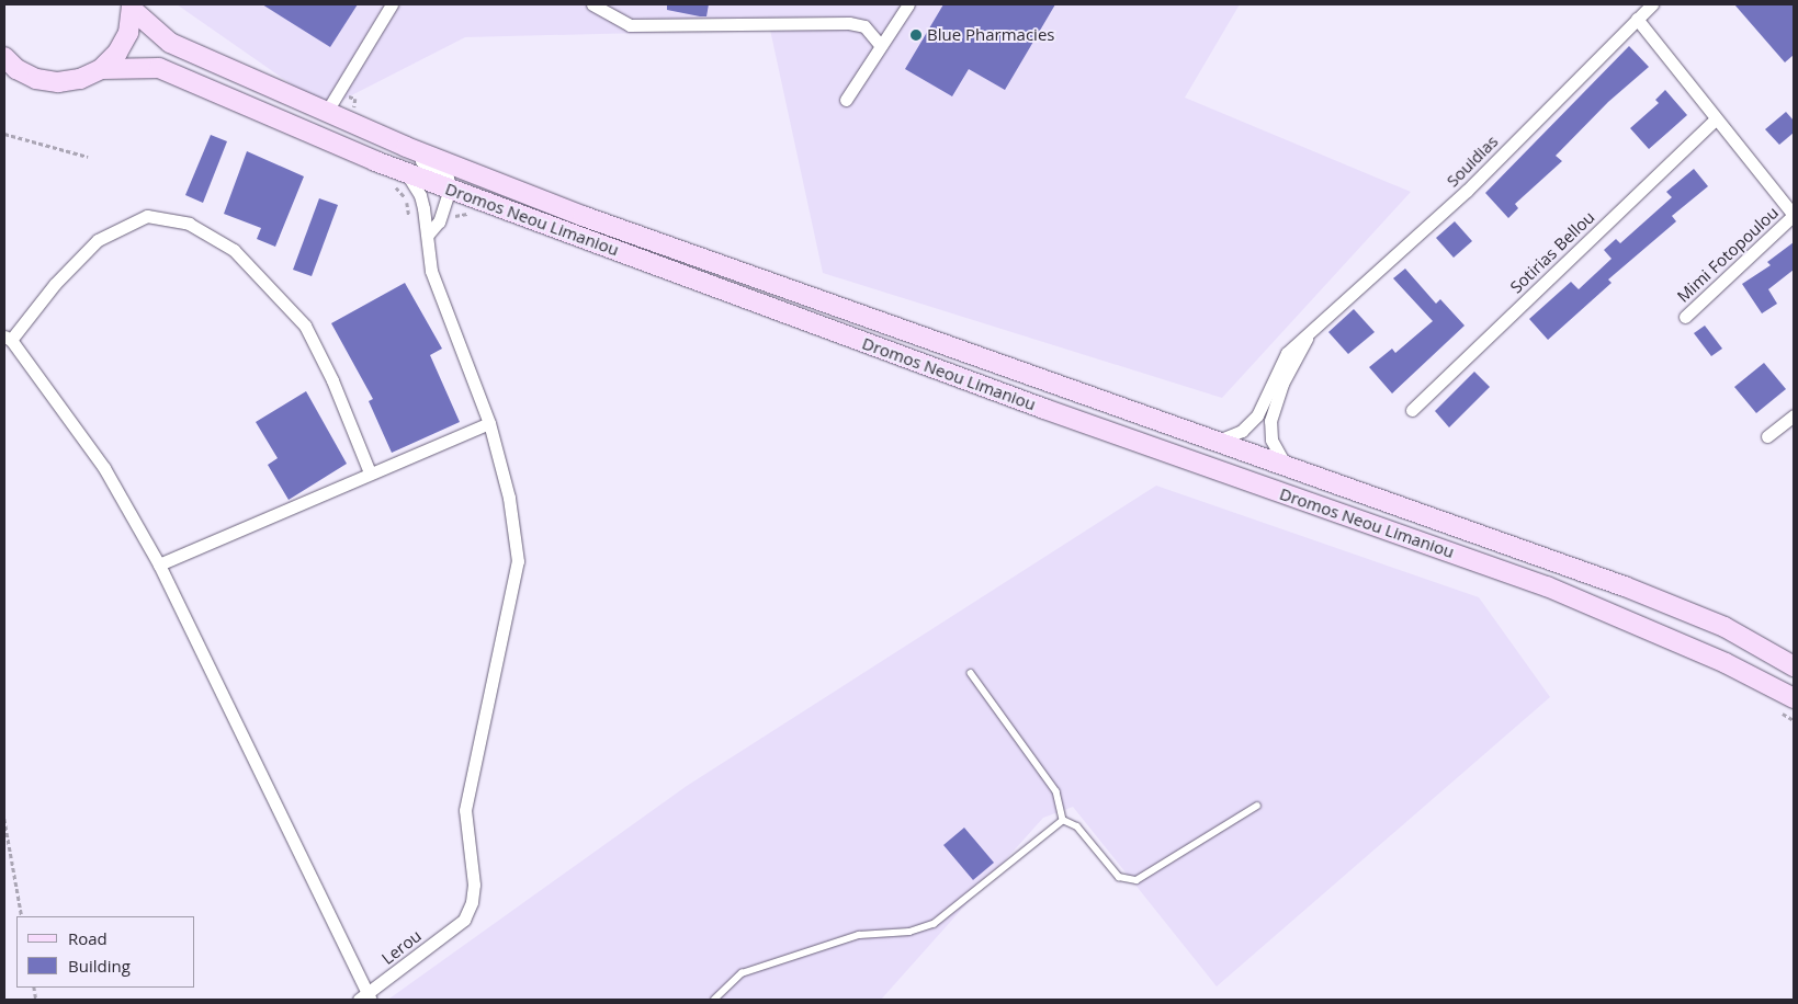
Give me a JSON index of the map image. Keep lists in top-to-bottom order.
{
  "streets": {
    "main road": ["Dromos Neou Limaniou"],
    "street": [
      "Souidias",
      "Sotirias Bellou",
      "Mimi Fotopoulou",
      "Lerou"
    ]
  },
  "crossings": [
    ["Souidias", "Dromos Neou Limaniou"]
  ],
  "places": ["Blue Pharmacies"],
  "legend": ["Road", "Building"]
}
